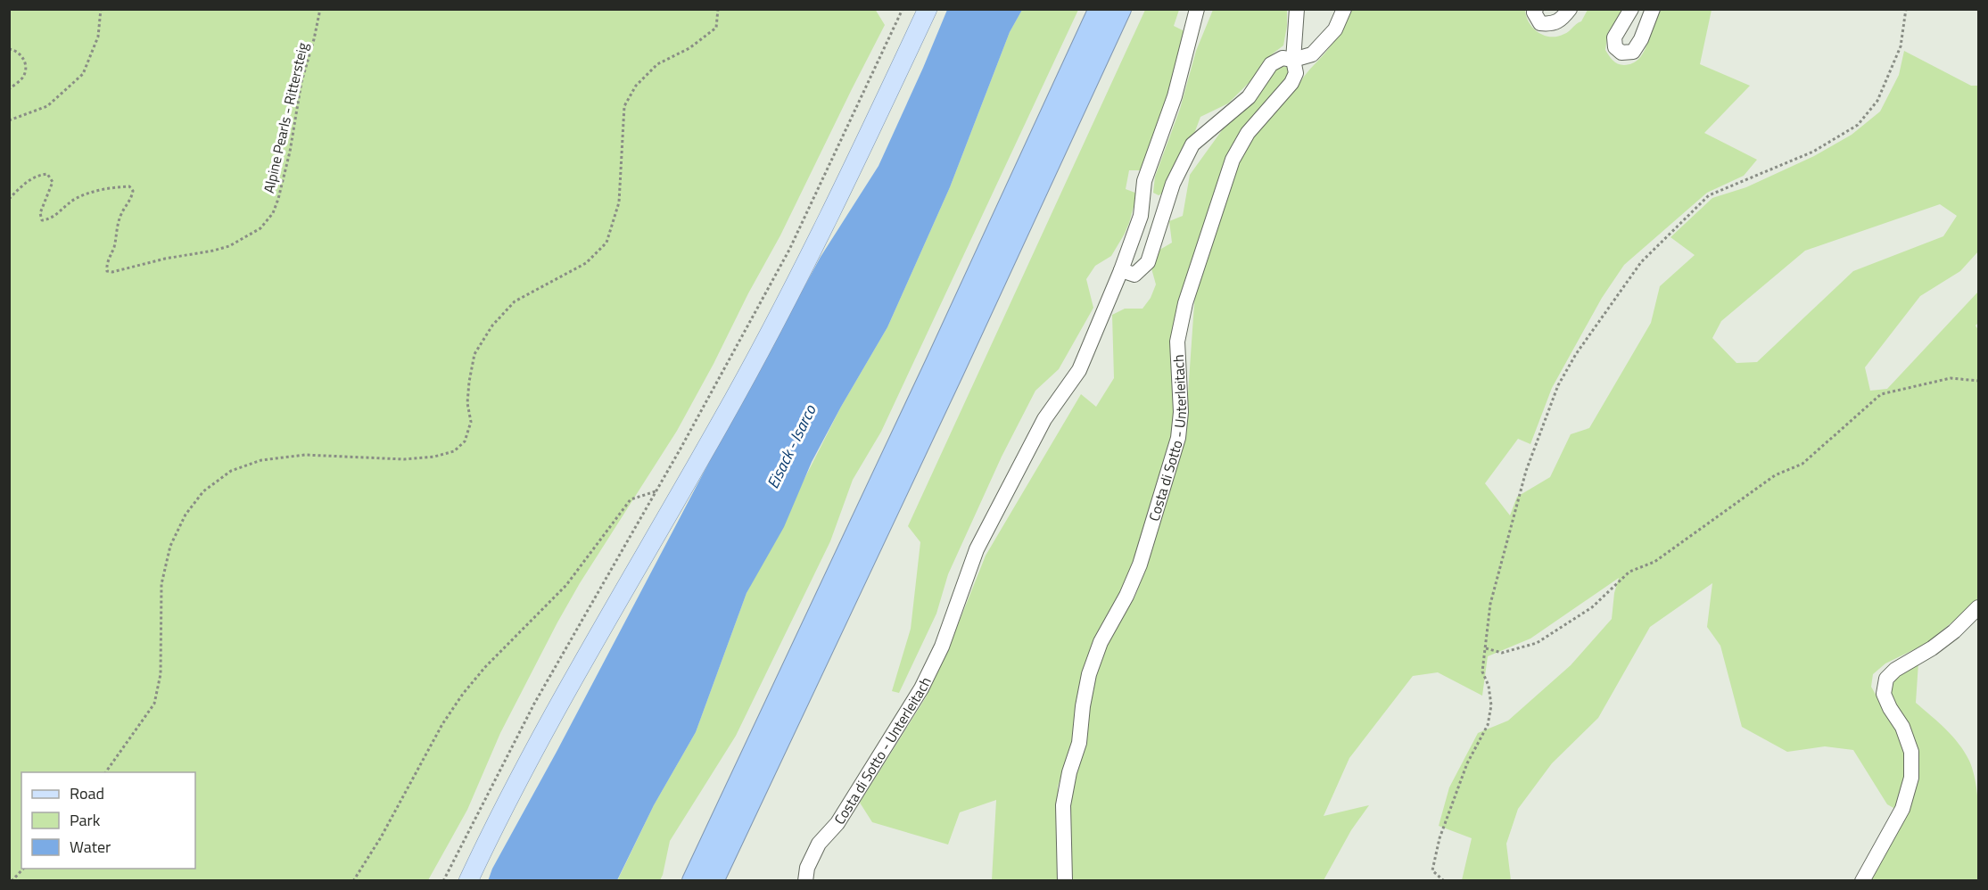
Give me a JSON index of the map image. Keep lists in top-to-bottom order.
{
  "streets": {
    "street": ["Costa di Sotto - Unterleitach"],
    "path": ["Alpine Pearls - Rittersteig"]
  },
  "water": ["Eisack - Isarco"],
  "legend": ["Road", "Park", "Water"]
}
